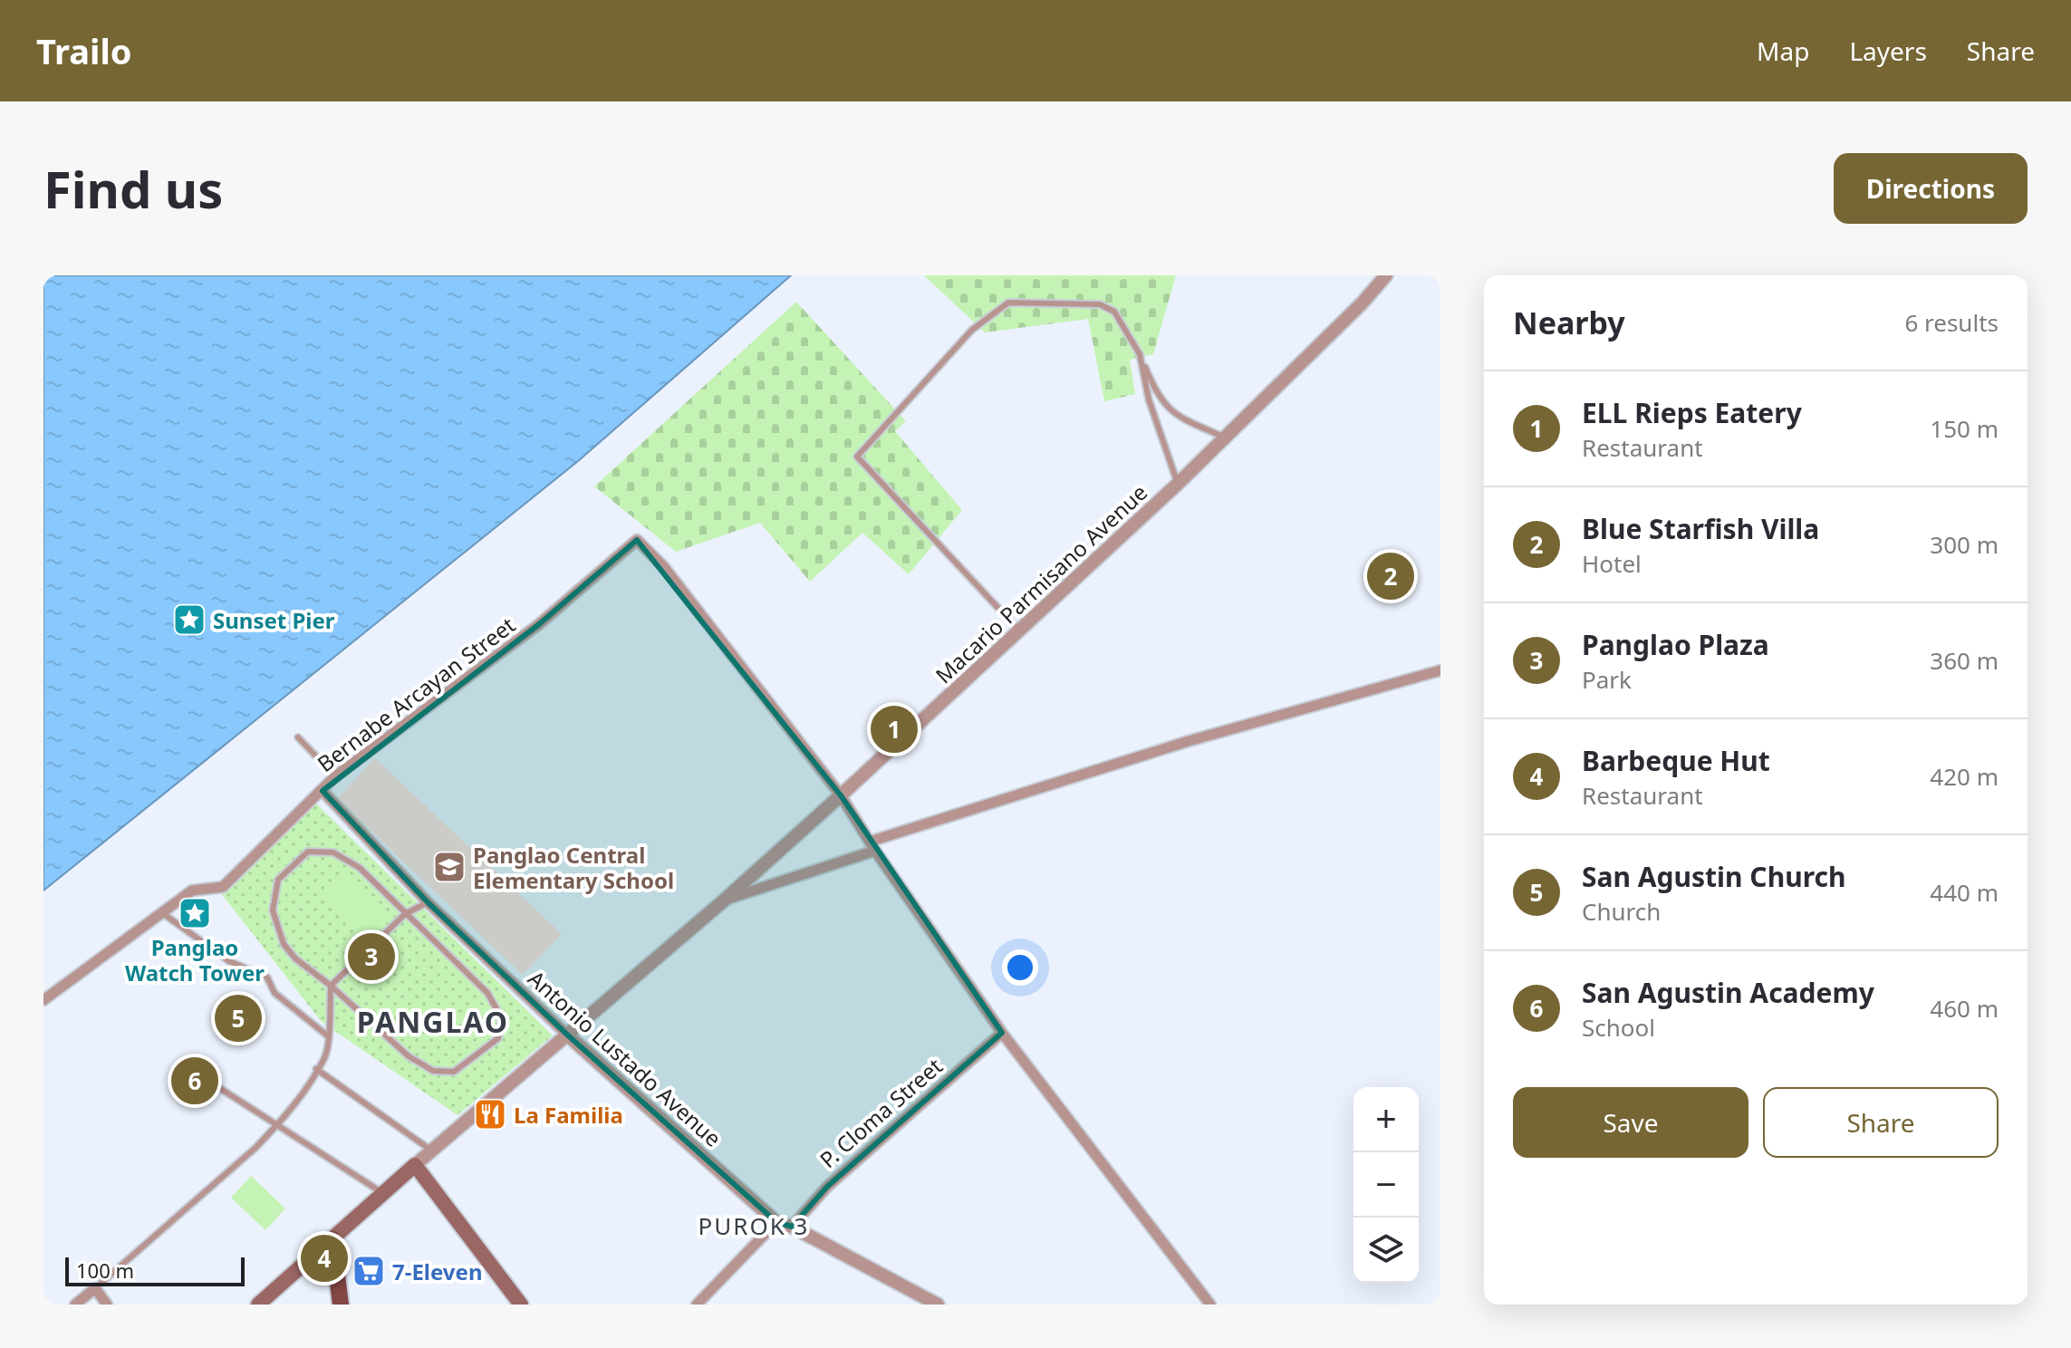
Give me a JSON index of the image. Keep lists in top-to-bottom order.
{
  "streets": {
    "street": [
      "Macario Parmisano Avenue",
      "Bernabe Arcayan Street",
      "Antonio Lustado Avenue",
      "P. Cloma Street"
    ]
  },
  "crossings": [
    ["Macario Parmisano Avenue", "Bernabe Arcayan Street"],
    ["Macario Parmisano Avenue", "Antonio Lustado Avenue"],
    ["Bernabe Arcayan Street", "Antonio Lustado Avenue"],
    ["Antonio Lustado Avenue", "P. Cloma Street"]
  ],
  "districts": ["PANGLAO", "PUROK 3"],
  "places": {
    "place": ["Sunset Pier", "Panglao Watch Tower"],
    "school or university": ["Panglao Central Elementary School"],
    "restaurant": ["La Familia"],
    "supermarket": ["7-Eleven"]
  },
  "scale_bar": "100 m",
  "page": {
    "header": "Trailo",
    "nav": ["Map", "Layers", "Share"],
    "buttons": [
      "Directions",
      ["Save", "Share"]
    ],
    "title": "Find us",
    "heading": ["Nearby", "6 results"],
    "list": [
      {
        "mark": "1",
        "name": "ELL Rieps Eatery",
        "note": "Restaurant",
        "value": "150 m"
      },
      {
        "mark": "2",
        "name": "Blue Starfish Villa",
        "note": "Hotel",
        "value": "300 m"
      },
      {
        "mark": "3",
        "name": "Panglao Plaza",
        "note": "Park",
        "value": "360 m"
      },
      {
        "mark": "4",
        "name": "Barbeque Hut",
        "note": "Restaurant",
        "value": "420 m"
      },
      {
        "mark": "5",
        "name": "San Agustin Church",
        "note": "Church",
        "value": "440 m"
      },
      {
        "mark": "6",
        "name": "San Agustin Academy",
        "note": "School",
        "value": "460 m"
      }
    ],
    "pins": [
      "2",
      "1",
      "3",
      "5",
      "6",
      "4"
    ],
    "map_buttons": ["+", "−"],
    "scale": "100 m"
  }
}
